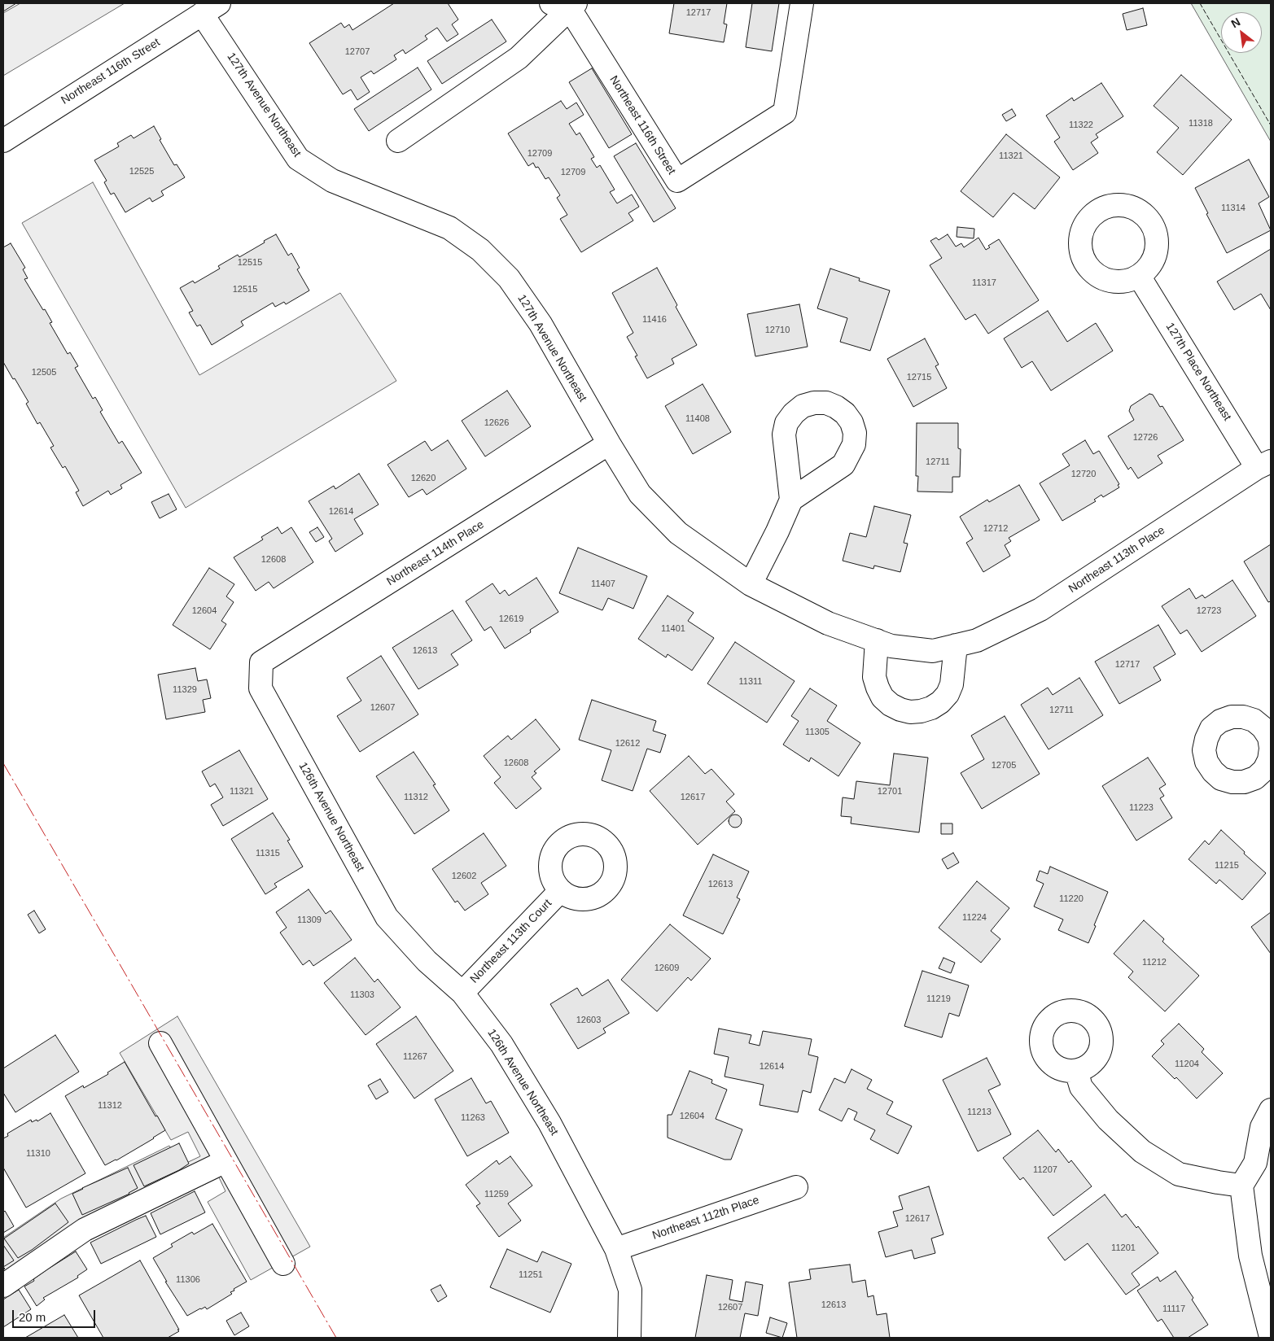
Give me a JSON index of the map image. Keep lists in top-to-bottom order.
{
  "streets": {
    "street": [
      "Northeast 116th Street",
      "127th Avenue Northeast",
      "127th Place Northeast",
      "Northeast 114th Place",
      "Northeast 113th Place",
      "126th Avenue Northeast",
      "Northeast 113th Court",
      "Northeast 112th Place"
    ]
  },
  "crossings": [
    ["Northeast 116th Street", "127th Avenue Northeast"],
    ["127th Avenue Northeast", "Northeast 114th Place"],
    ["127th Avenue Northeast", "Northeast 113th Place"],
    ["127th Place Northeast", "Northeast 113th Place"],
    ["Northeast 114th Place", "126th Avenue Northeast"],
    ["126th Avenue Northeast", "Northeast 113th Court"],
    ["126th Avenue Northeast", "Northeast 112th Place"]
  ],
  "house_numbers": [
    "12717",
    "12707",
    "11318",
    "11322",
    "12709",
    "11321",
    "12525",
    "12709",
    "11314",
    "12515",
    "11317",
    "12515",
    "11416",
    "12710",
    "12505",
    "12715",
    "11408",
    "12626",
    "12726",
    "12711",
    "12720",
    "12620",
    "12614",
    "12712",
    "12608",
    "11407",
    "12604",
    "12723",
    "12619",
    "11401",
    "12613",
    "12717",
    "11311",
    "11329",
    "12607",
    "12711",
    "11305",
    "12612",
    "12608",
    "12705",
    "11321",
    "12701",
    "11312",
    "12617",
    "11223",
    "11315",
    "11215",
    "12602",
    "12613",
    "11220",
    "11224",
    "11309",
    "11212",
    "12609",
    "11303",
    "11219",
    "12603",
    "11267",
    "11204",
    "12614",
    "11312",
    "11213",
    "12604",
    "11263",
    "11310",
    "11207",
    "11259",
    "12617",
    "11201",
    "11251",
    "11306",
    "12613",
    "12607",
    "11117"
  ],
  "scale_bar": "20 m",
  "north": "top left"
}
